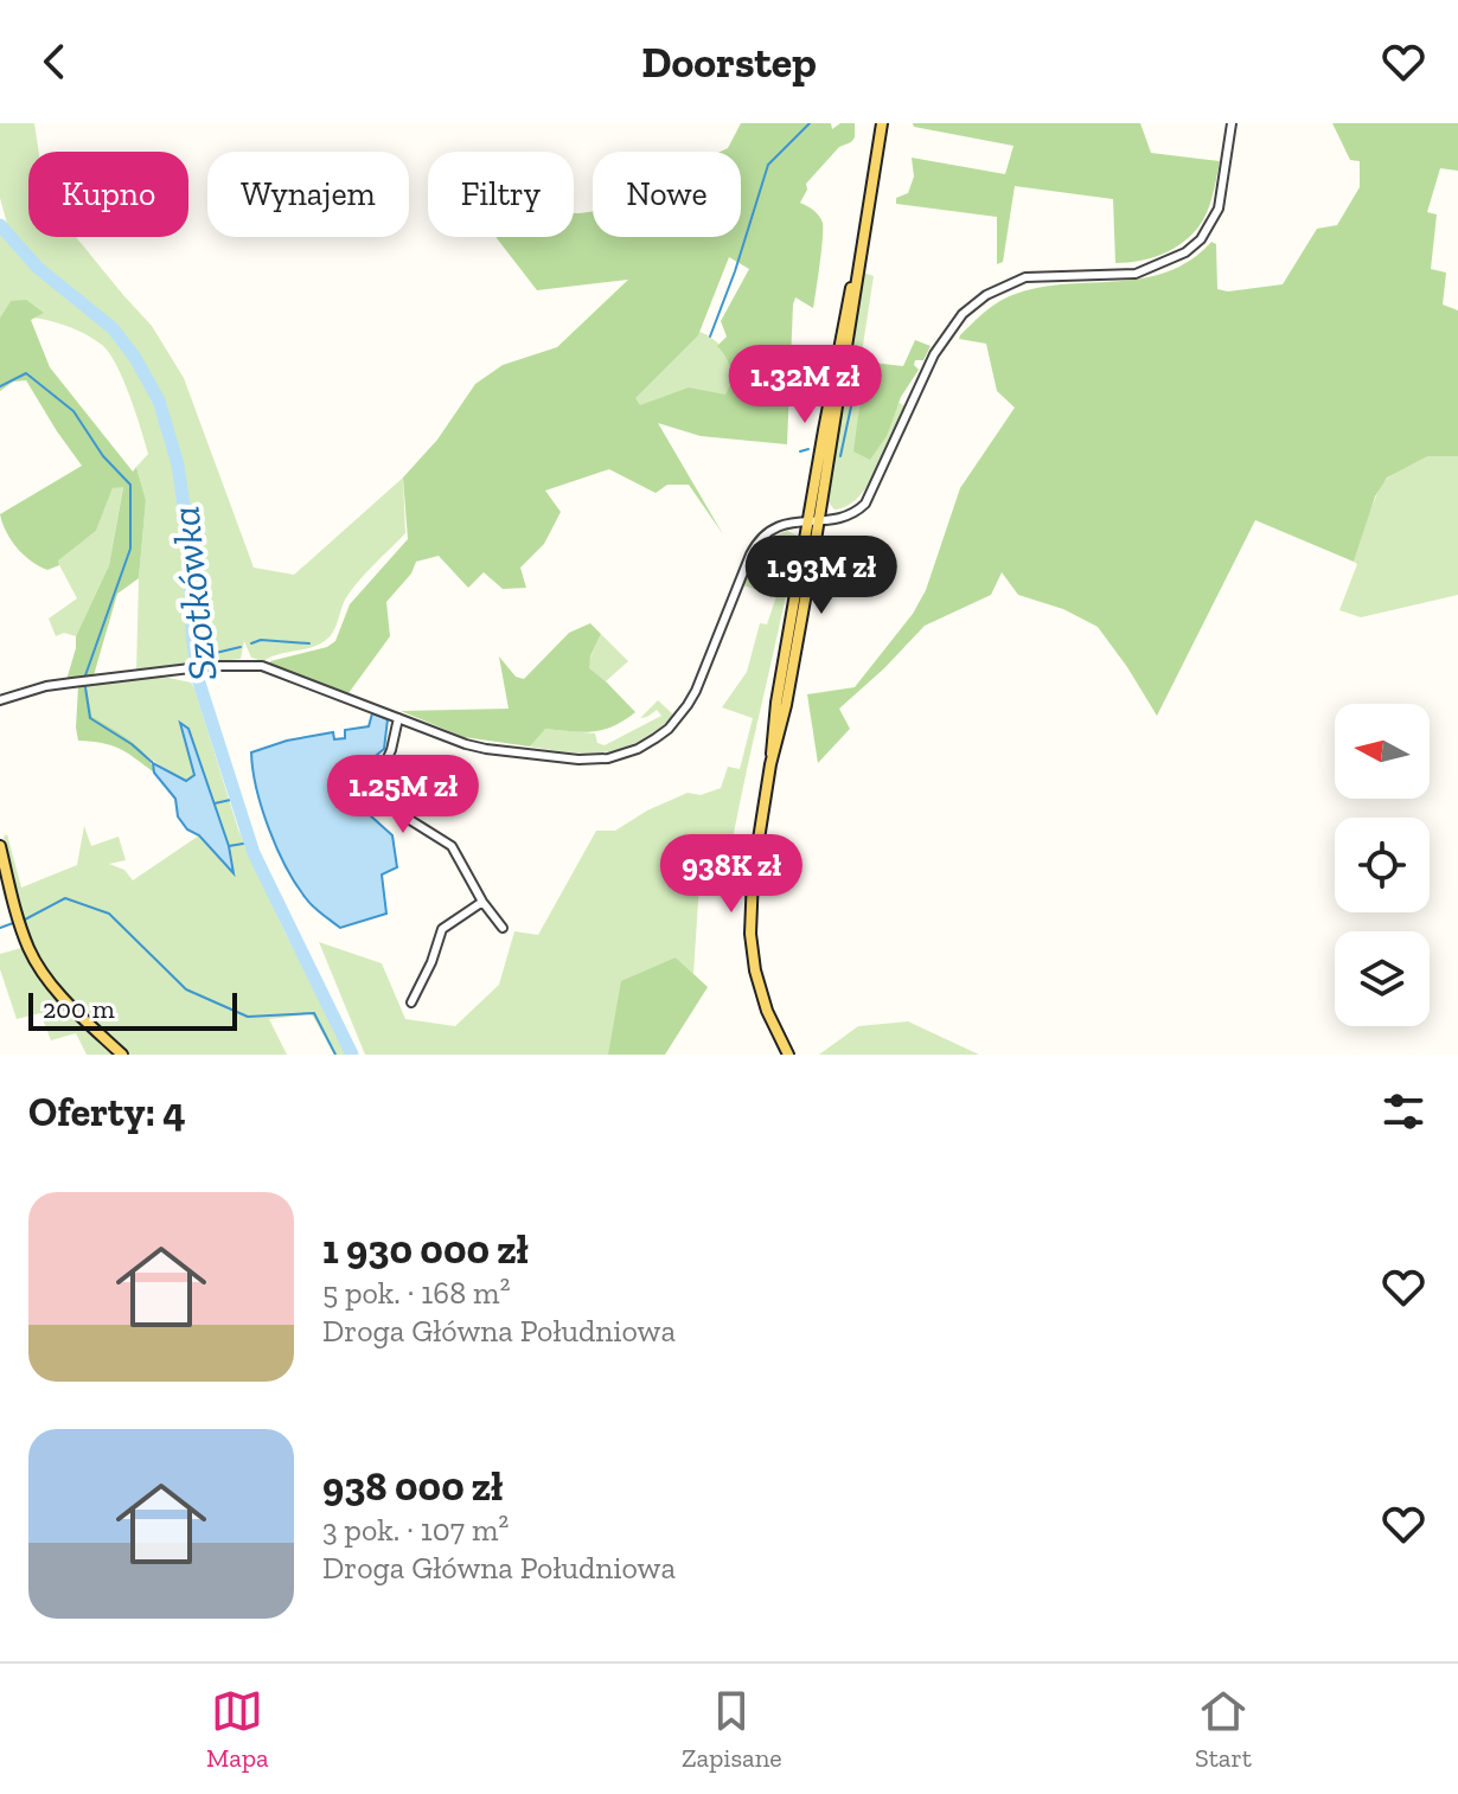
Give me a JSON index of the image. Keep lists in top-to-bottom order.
{
  "water": ["Szotkówka"],
  "scale_bar": "200 m",
  "north": "left",
  "page": {
    "header": "Doorstep",
    "chip": [
      "Kupno",
      "Wynajem",
      "Filtry",
      "Nowe"
    ],
    "price": [
      "1.32M zł",
      "1.93M zł",
      "1.25M zł",
      "938K zł"
    ],
    "scale": "200 m",
    "heading": "Oferty: 4",
    "list": [
      {
        "name": "1 930 000 zł",
        "note": "5 pok. · 168 m² · Droga Główna Południowa"
      },
      {
        "name": "938 000 zł",
        "note": "3 pok. · 107 m² · Droga Główna Południowa"
      }
    ],
    "tabs": ["Mapa", "Zapisane", "Start"]
  }
}
